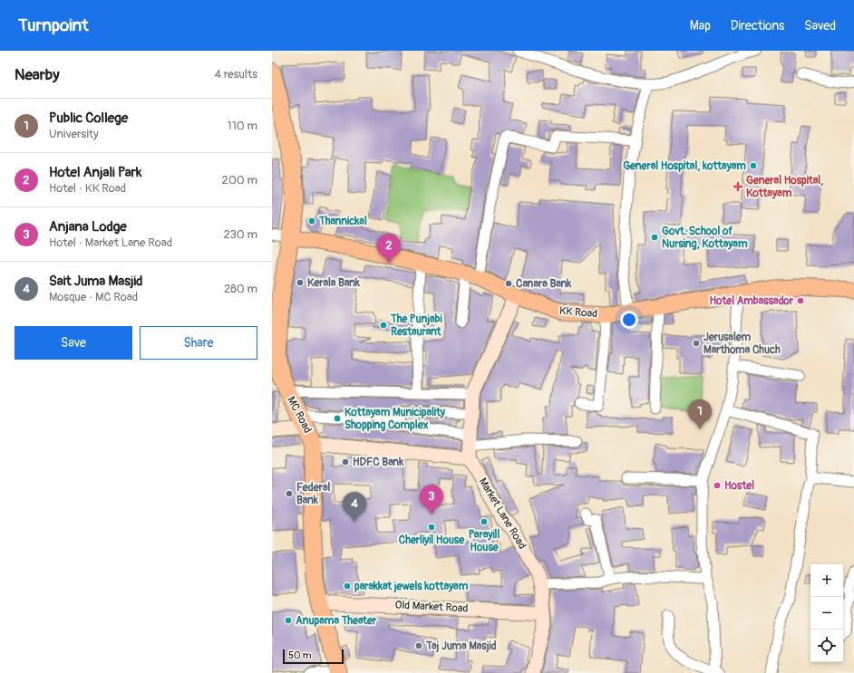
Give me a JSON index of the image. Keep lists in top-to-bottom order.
{
  "streets": {
    "highway": ["MC Road"],
    "main road": ["KK Road", "Market Lane Road", "Old Market Road"]
  },
  "crossings": [
    ["KK Road", "MC Road"],
    ["MC Road", "Old Market Road"],
    ["Market Lane Road", "Old Market Road"]
  ],
  "places": {
    "other": [
      "General Hospital, kottayam",
      "Thannickal",
      "Govt. School of Nursing, Kottayam",
      "Kerala Bank",
      "Canara Bank",
      "Hotel Ambassador",
      "The Punjabi Restaurant",
      "Jerusalem Marthoma Chuch",
      "Kottayam Municipality Shopping Complex",
      "HDFC Bank",
      "Hostel",
      "Federal Bank",
      "Parayill House",
      "Cherliyil House",
      "parakkat jewels kottayam",
      "Anupama Theater",
      "Taj Juma Masjid"
    ],
    "health": ["General Hospital, Kottayam"]
  },
  "scale_bar": "50 m",
  "page": {
    "header": "Turnpoint",
    "nav": ["Map", "Directions", "Saved"],
    "heading": ["Nearby", "4 results"],
    "list": [
      {
        "mark": "1",
        "name": "Public College",
        "note": "University",
        "value": "110 m"
      },
      {
        "mark": "2",
        "name": "Hotel Anjali Park",
        "note": "Hotel · KK Road",
        "value": "200 m"
      },
      {
        "mark": "3",
        "name": "Anjana Lodge",
        "note": "Hotel · Market Lane Road",
        "value": "230 m"
      },
      {
        "mark": "4",
        "name": "Sait Juma Masjid",
        "note": "Mosque · MC Road",
        "value": "280 m"
      }
    ],
    "pins": [
      "2",
      "1",
      "3",
      "4"
    ],
    "buttons": ["Save", "Share"],
    "map_buttons": ["+", "−"],
    "scale": "50 m"
  }
}
